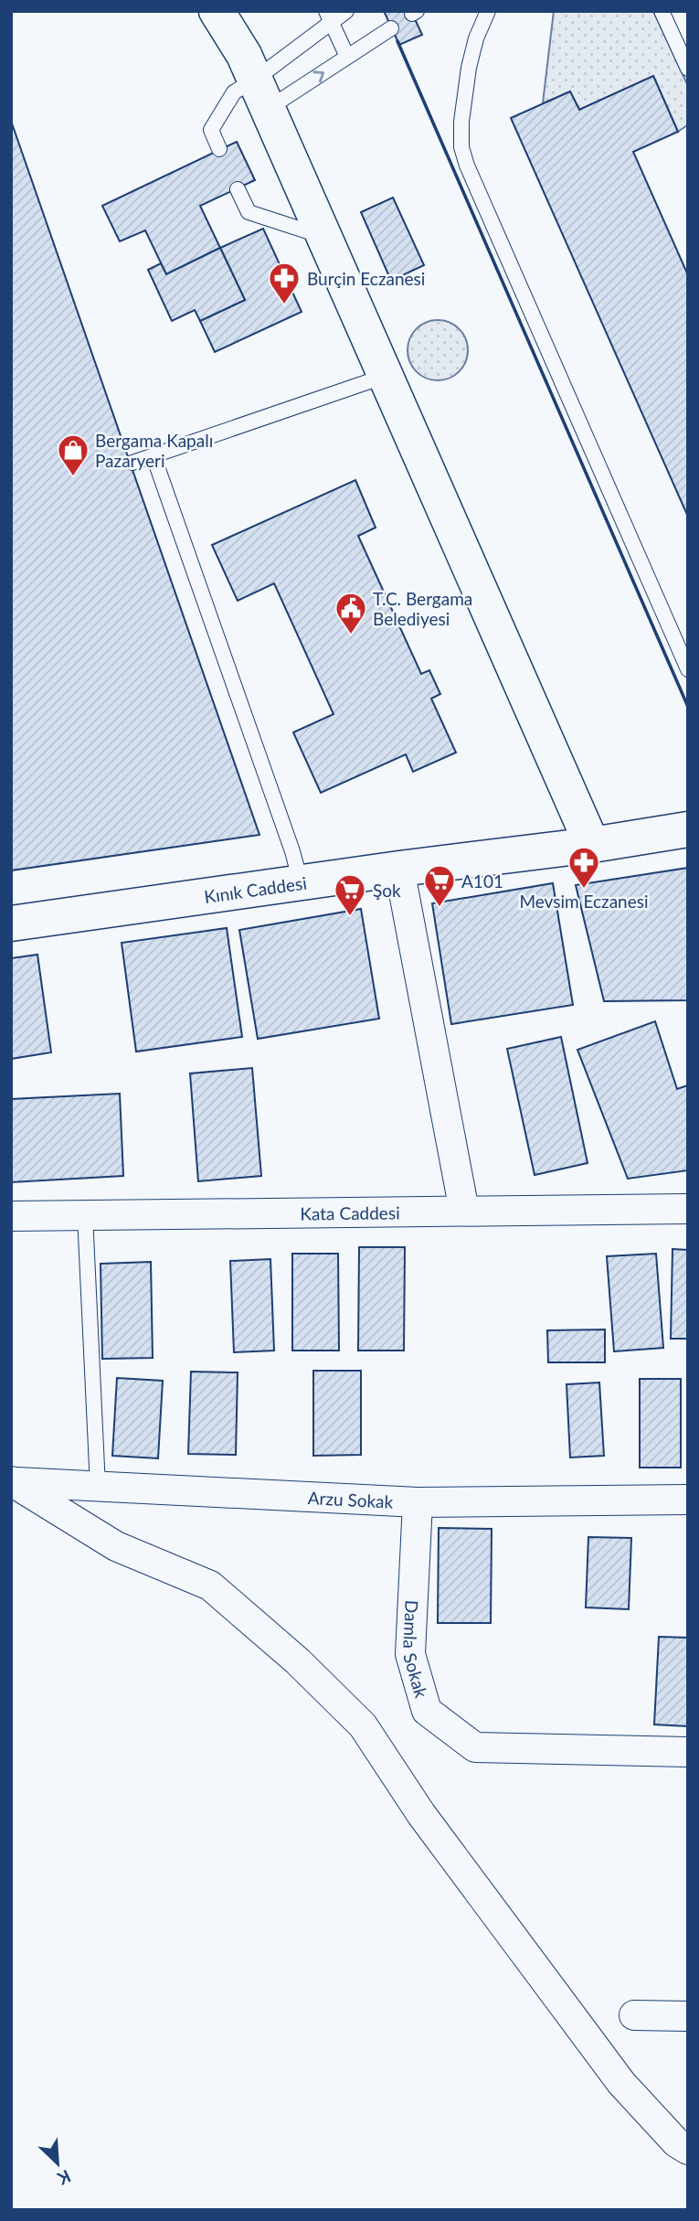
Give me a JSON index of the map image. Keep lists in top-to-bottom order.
{
  "streets": {
    "main road": ["Kınık Caddesi"],
    "street": ["Kata Caddesi", "Arzu Sokak", "Damla Sokak"]
  },
  "crossings": [
    ["Arzu Sokak", "Damla Sokak"]
  ],
  "places": {
    "pharmacy": ["Burçin Eczanesi", "Mevsim Eczanesi"],
    "shop": ["Bergama Kapalı Pazaryeri"],
    "public building": ["T.C. Bergama Belediyesi"],
    "supermarket": ["A101", "Şok"]
  },
  "north": "bottom right"
}
